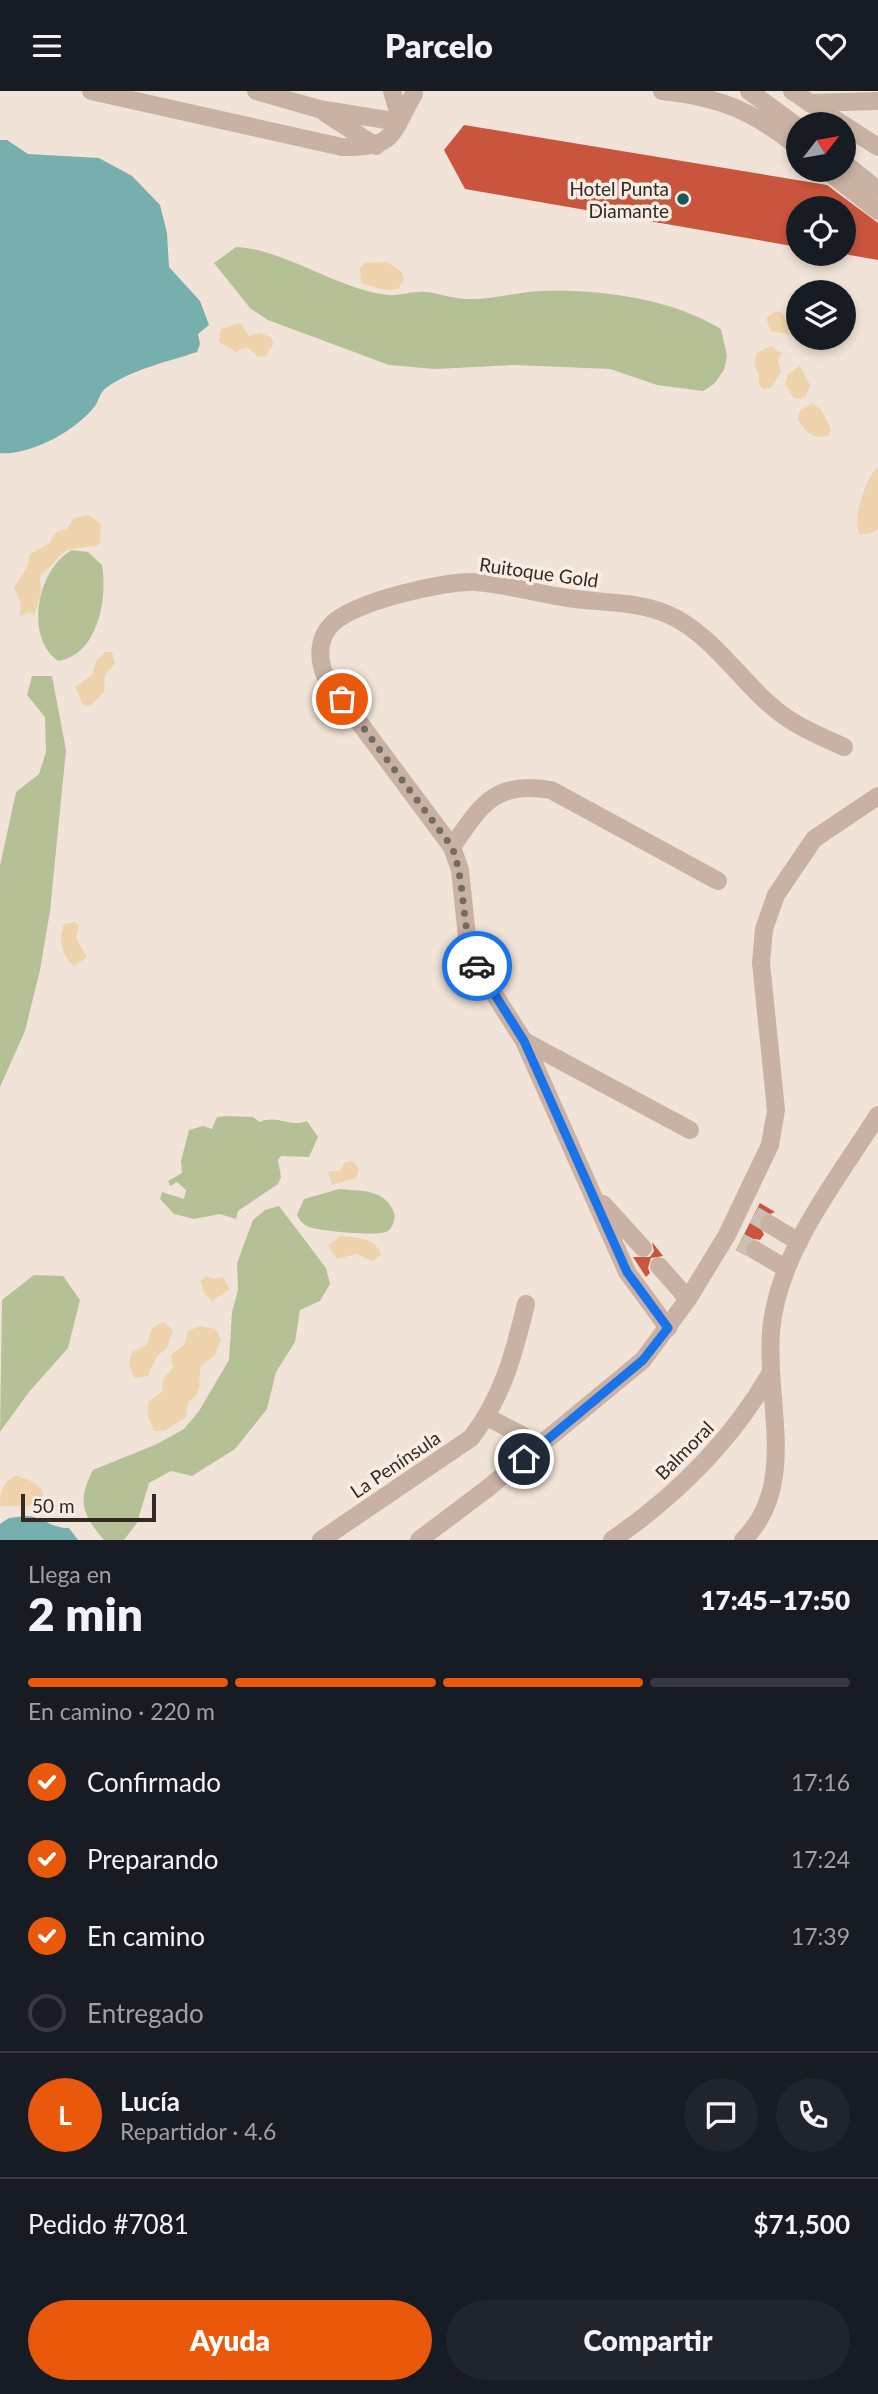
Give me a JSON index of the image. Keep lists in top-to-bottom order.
{
  "streets": {
    "street": ["Ruitoque Gold", "Balmoral", "La Península"]
  },
  "places": ["Hotel Punta Diamante"],
  "scale_bar": "50 m",
  "north": "top right",
  "page": {
    "header": "Parcelo",
    "scale": "50 m",
    "heading": ["2 min", "Llega en", "17:45–17:50"],
    "panel": [
      "Lucía",
      "Repartidor · 4.6",
      "Pedido #7081",
      "$71,500"
    ],
    "bar": "En camino · 220 m",
    "list": [
      ["Confirmado", "17:16"],
      ["Preparando", "17:24"],
      ["En camino", "17:39"],
      "Entregado"
    ],
    "round": "L",
    "buttons": ["Ayuda", "Compartir"]
  }
}
